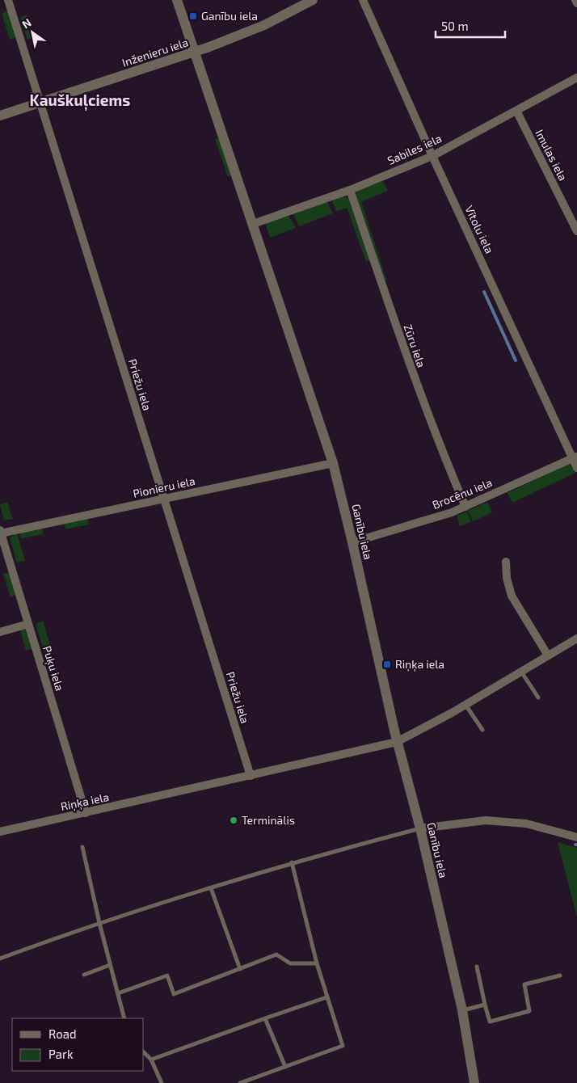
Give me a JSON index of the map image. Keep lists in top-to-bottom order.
{
  "streets": {
    "street": [
      "Inženieru iela",
      "Sabiles iela",
      "Imulas iela",
      "Vītolu iela",
      "Zūru iela",
      "Priežu iela",
      "Pionieru iela",
      "Brocēnu iela",
      "Ganību iela",
      "Puķu iela",
      "Riņķa iela"
    ]
  },
  "crossings": [
    ["Inženieru iela", "Priežu iela"],
    ["Inženieru iela", "Ganību iela"],
    ["Sabiles iela", "Imulas iela"],
    ["Sabiles iela", "Vītolu iela"],
    ["Sabiles iela", "Zūru iela"],
    ["Sabiles iela", "Ganību iela"],
    ["Vītolu iela", "Brocēnu iela"],
    ["Zūru iela", "Brocēnu iela"],
    ["Priežu iela", "Pionieru iela"],
    ["Priežu iela", "Riņķa iela"],
    ["Pionieru iela", "Ganību iela"],
    ["Pionieru iela", "Puķu iela"],
    ["Brocēnu iela", "Ganību iela"],
    ["Ganību iela", "Riņķa iela"],
    ["Puķu iela", "Riņķa iela"]
  ],
  "districts": ["Kauškuļciems"],
  "places": {
    "transit": ["Ganību iela", "Riņķa iela"],
    "other": ["Terminālis"]
  },
  "legend": ["Road", "Park"],
  "scale_bar": "50 m",
  "north": "top left"
}
